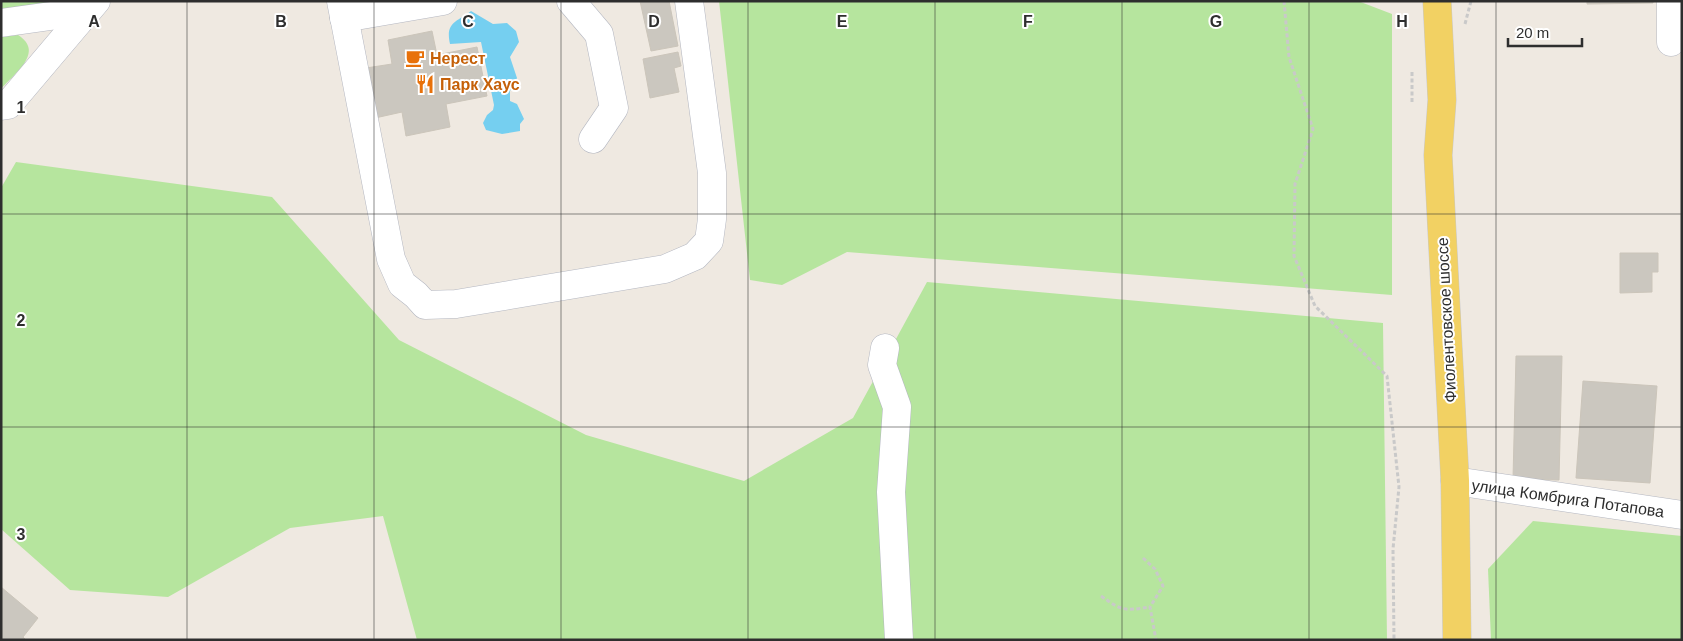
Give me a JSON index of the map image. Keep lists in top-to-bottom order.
{
  "streets": {
    "main road": ["Фиолентовское шоссе"],
    "street": ["улица Комбрига Потапова"]
  },
  "crossings": [
    ["Фиолентовское шоссе", "улица Комбрига Потапова"]
  ],
  "places": {
    "cafe": ["Нерест"],
    "restaurant": ["Парк Хаус"]
  },
  "scale_bar": "20 m",
  "grid": {
    "columns": [
      "A",
      "B",
      "C",
      "D",
      "E",
      "F",
      "G",
      "H"
    ],
    "rows": ["1", "2", "3"]
  }
}
